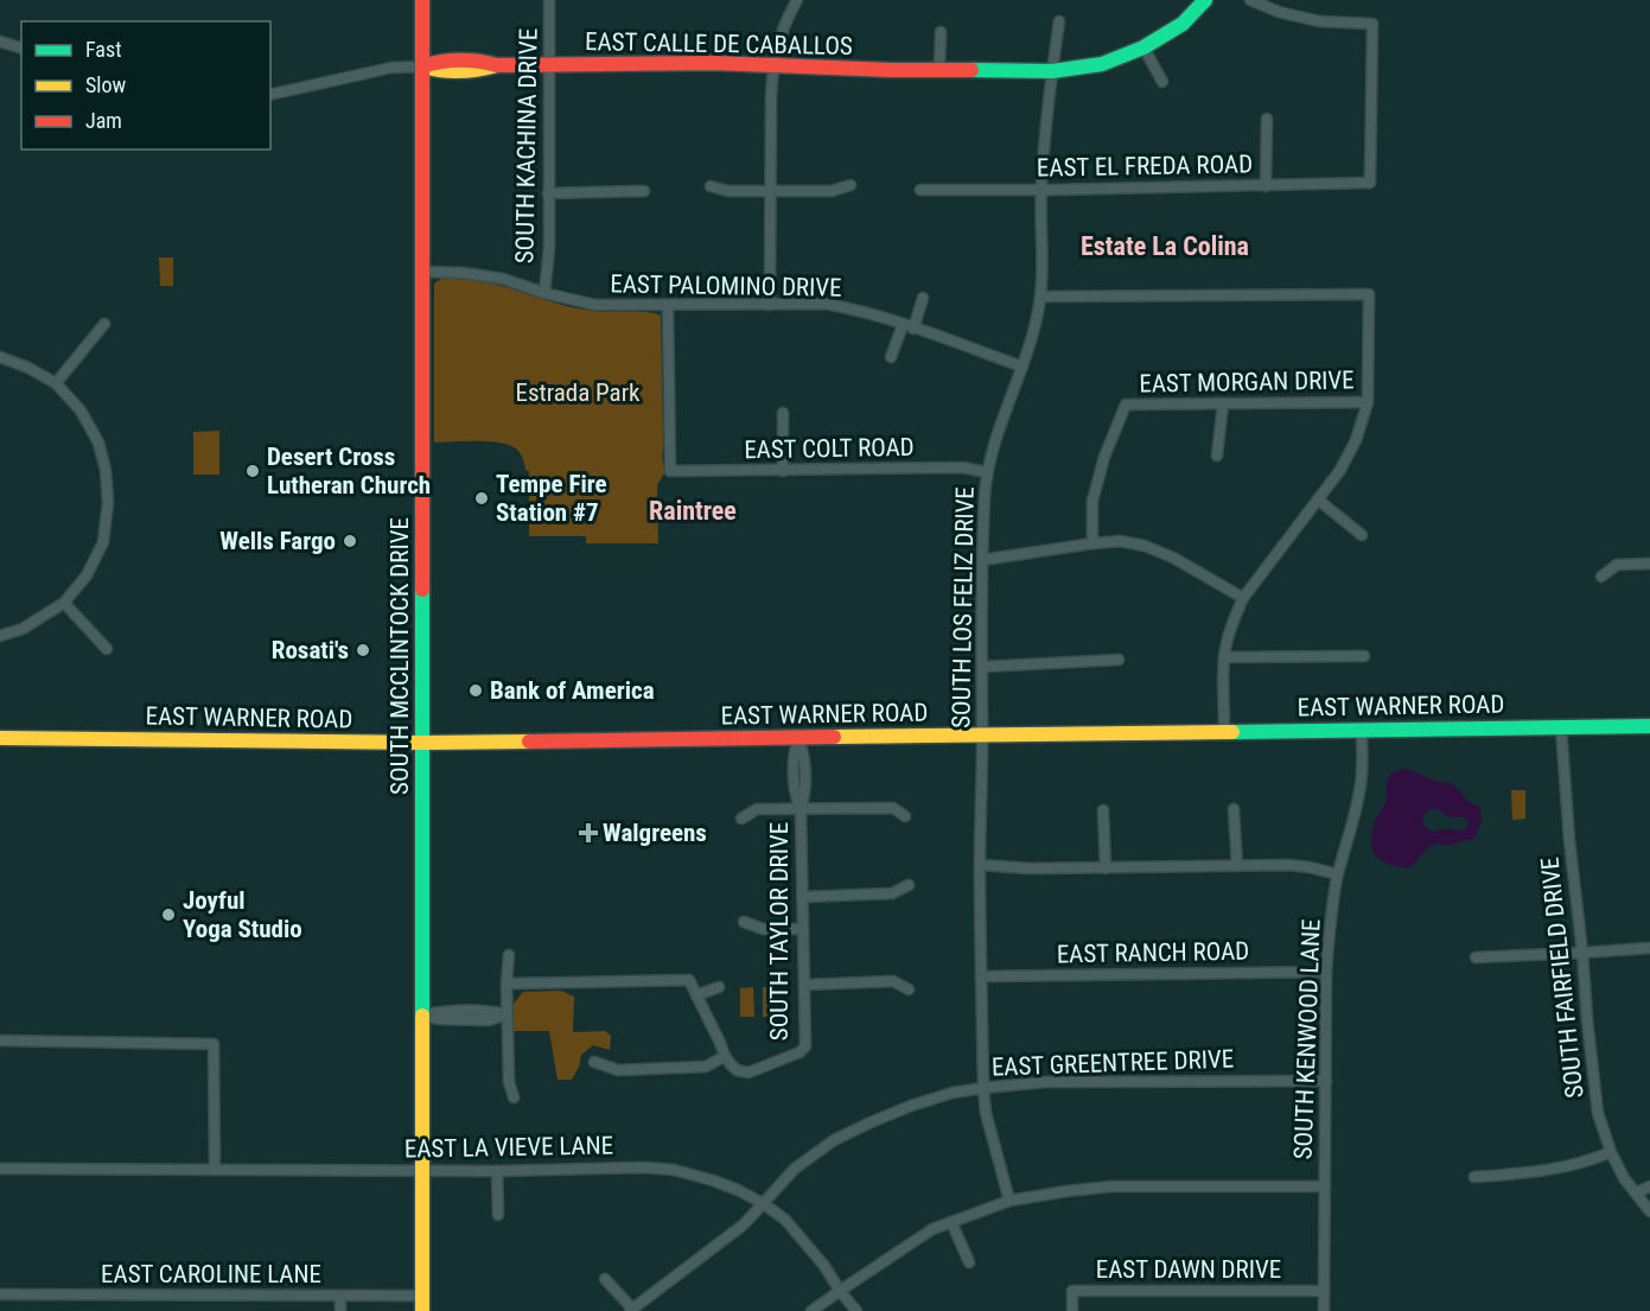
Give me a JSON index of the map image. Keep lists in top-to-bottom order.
{
  "streets": {
    "main road": ["EAST CALLE DE CABALLOS", "SOUTH MCCLINTOCK DRIVE", "EAST WARNER ROAD"],
    "street": [
      "SOUTH KACHINA DRIVE",
      "EAST EL FREDA ROAD",
      "EAST PALOMINO DRIVE",
      "EAST MORGAN DRIVE",
      "EAST COLT ROAD",
      "SOUTH LOS FELIZ DRIVE",
      "SOUTH TAYLOR DRIVE",
      "EAST RANCH ROAD",
      "SOUTH FAIRFIELD DRIVE",
      "SOUTH KENWOOD LANE",
      "EAST GREENTREE DRIVE",
      "EAST LA VIEVE LANE",
      "EAST DAWN DRIVE",
      "EAST CAROLINE LANE"
    ]
  },
  "crossings": [
    ["EAST CALLE DE CABALLOS", "SOUTH KACHINA DRIVE"],
    ["EAST CALLE DE CABALLOS", "SOUTH LOS FELIZ DRIVE"],
    ["EAST CALLE DE CABALLOS", "SOUTH MCCLINTOCK DRIVE"],
    ["SOUTH KACHINA DRIVE", "EAST PALOMINO DRIVE"],
    ["EAST EL FREDA ROAD", "SOUTH LOS FELIZ DRIVE"],
    ["EAST PALOMINO DRIVE", "EAST COLT ROAD"],
    ["EAST PALOMINO DRIVE", "SOUTH LOS FELIZ DRIVE"],
    ["EAST PALOMINO DRIVE", "SOUTH MCCLINTOCK DRIVE"],
    ["EAST COLT ROAD", "SOUTH LOS FELIZ DRIVE"],
    ["SOUTH LOS FELIZ DRIVE", "EAST WARNER ROAD"],
    ["SOUTH LOS FELIZ DRIVE", "EAST RANCH ROAD"],
    ["SOUTH LOS FELIZ DRIVE", "EAST GREENTREE DRIVE"],
    ["SOUTH MCCLINTOCK DRIVE", "EAST WARNER ROAD"],
    ["SOUTH MCCLINTOCK DRIVE", "EAST LA VIEVE LANE"],
    ["SOUTH MCCLINTOCK DRIVE", "EAST CAROLINE LANE"],
    ["EAST WARNER ROAD", "SOUTH TAYLOR DRIVE"],
    ["EAST WARNER ROAD", "SOUTH FAIRFIELD DRIVE"],
    ["EAST WARNER ROAD", "SOUTH KENWOOD LANE"],
    ["EAST RANCH ROAD", "SOUTH KENWOOD LANE"],
    ["SOUTH KENWOOD LANE", "EAST GREENTREE DRIVE"],
    ["SOUTH KENWOOD LANE", "EAST DAWN DRIVE"],
    ["EAST GREENTREE DRIVE", "EAST LA VIEVE LANE"]
  ],
  "districts": ["Estate La Colina", "Raintree"],
  "parks": ["Estrada Park"],
  "places": {
    "other": [
      "Desert Cross Lutheran Church",
      "Tempe Fire Station #7",
      "Wells Fargo",
      "Rosati's",
      "Bank of America",
      "Joyful Yoga Studio"
    ],
    "health": ["Walgreens"]
  },
  "legend": ["Fast", "Slow", "Jam"]
}
